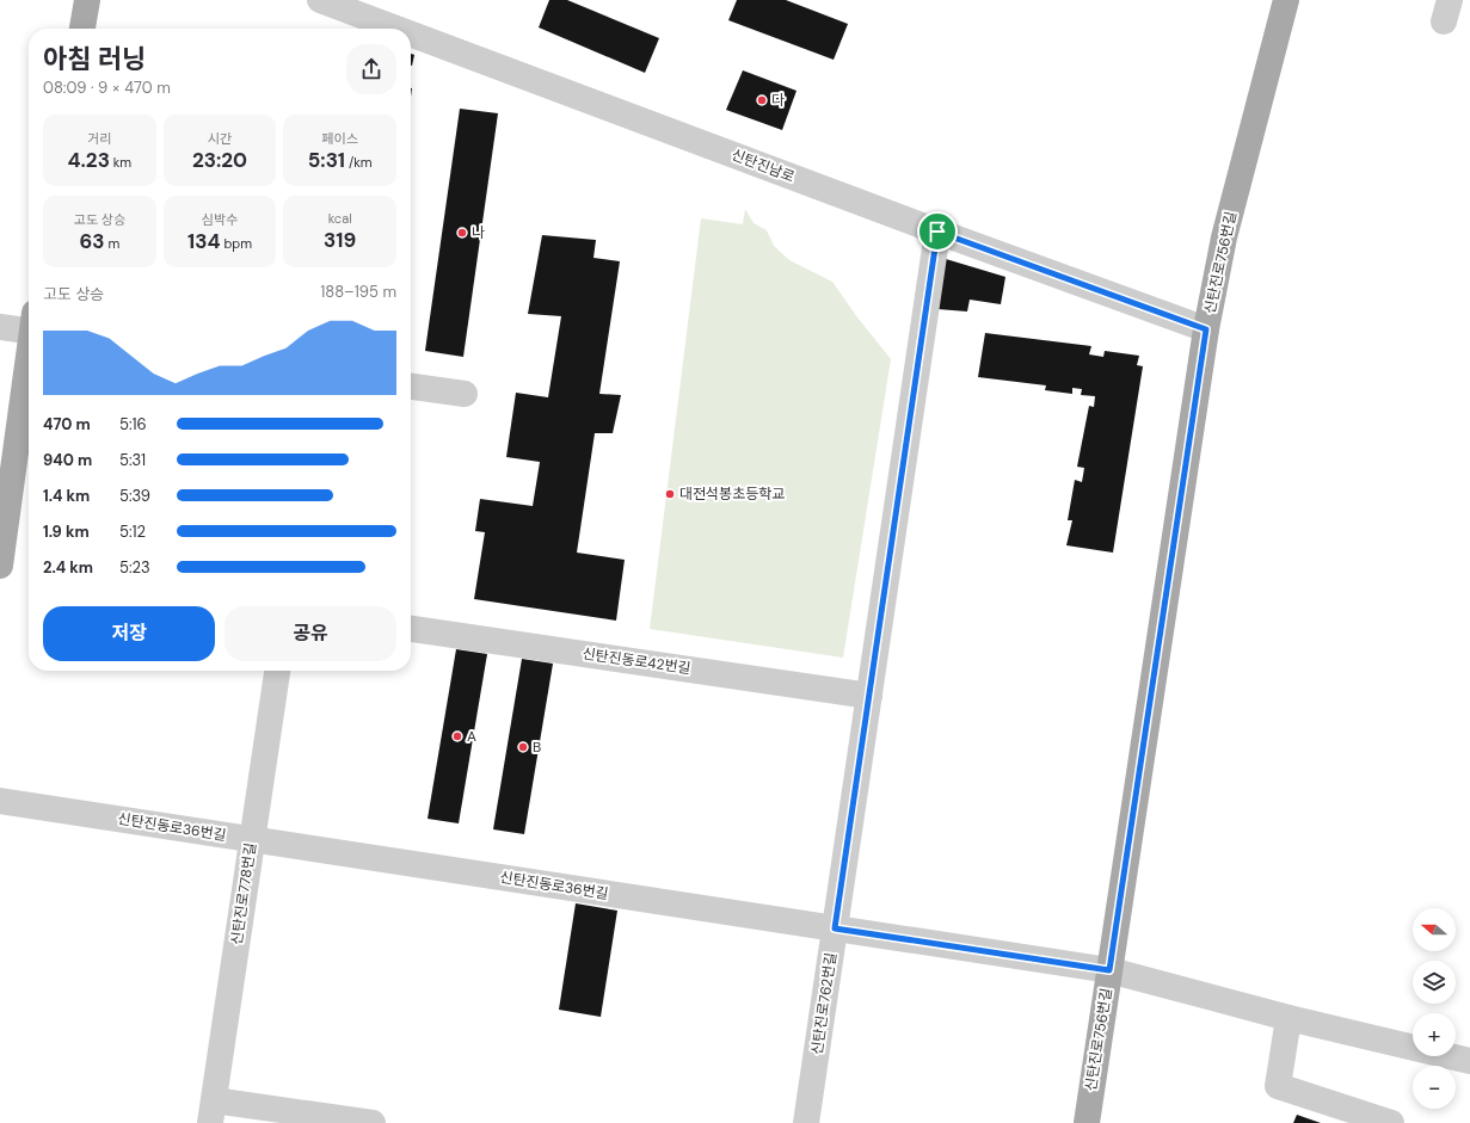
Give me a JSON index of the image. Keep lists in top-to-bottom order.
{
  "streets": {
    "main road": ["신탄진로756번길"],
    "street": [
      "신탄진남로",
      "신탄진동로42번길",
      "신탄진동로36번길",
      "신탄진로778번길",
      "신탄진로762번길"
    ]
  },
  "crossings": [
    ["신탄진남로", "신탄진로756번길"],
    ["신탄진남로", "신탄진로762번길"],
    ["신탄진로756번길", "신탄진동로36번길"],
    ["신탄진동로42번길", "신탄진로762번길"],
    ["신탄진동로36번길", "신탄진로778번길"],
    ["신탄진동로36번길", "신탄진로762번길"]
  ],
  "places": [
    "다",
    "나",
    "대전석봉초등학교",
    "A",
    "B"
  ],
  "north": "left",
  "page": {
    "heading": ["아침 러닝", "08:09 · 9 × 470 m"],
    "stats": [
      ["거리", "4.23 km"],
      ["시간", "23:20"],
      ["페이스", "5:31 /km"],
      ["고도 상승", "63 m"],
      ["심박수", "134 bpm"],
      ["kcal", "319"]
    ],
    "chart": ["고도 상승", "188–195 m"],
    "list": [
      {
        "name": "470 m",
        "note": "5:16"
      },
      {
        "name": "940 m",
        "note": "5:31"
      },
      {
        "name": "1.4 km",
        "note": "5:39"
      },
      {
        "name": "1.9 km",
        "note": "5:12"
      },
      {
        "name": "2.4 km",
        "note": "5:23"
      }
    ],
    "buttons": ["저장", "공유"],
    "map_buttons": ["+", "−"]
  }
}
